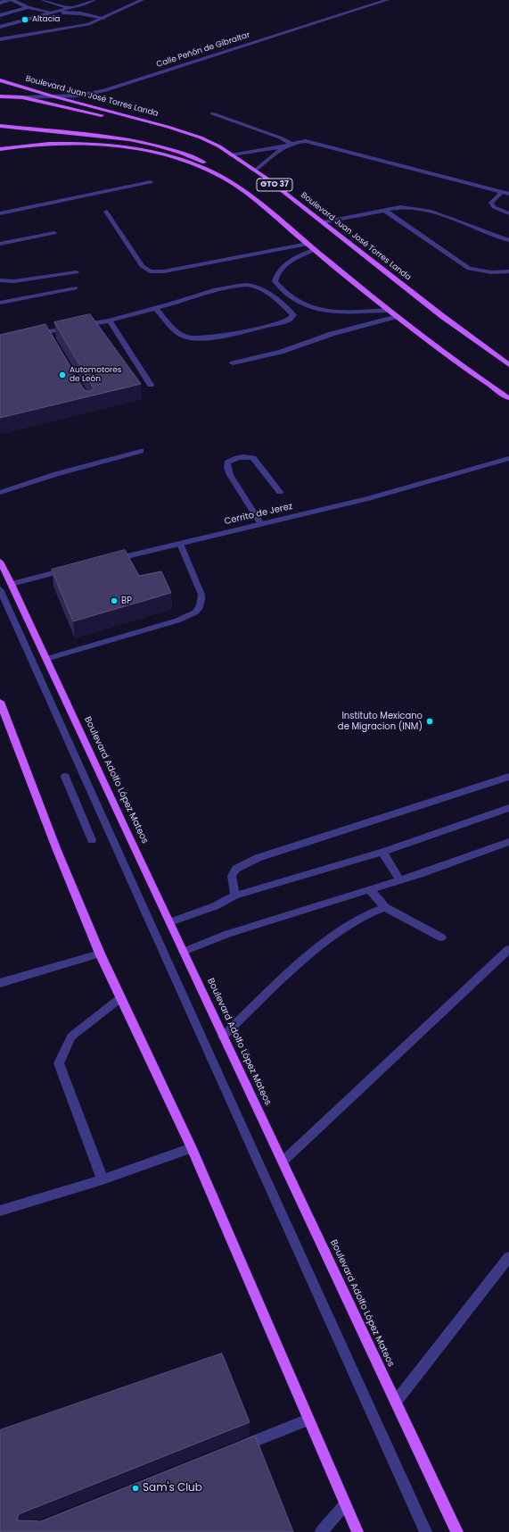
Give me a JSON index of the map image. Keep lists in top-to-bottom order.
{
  "streets": {
    "main road": ["Boulevard Juan José Torres Landa", "GTO 37", "Boulevard Adolfo López Mateos"],
    "street": ["Calle Peñón de Gibraltar", "Cerrito de Jerez"]
  },
  "crossings": [
    ["Calle Peñón de Gibraltar", "Boulevard Juan José Torres Landa"]
  ],
  "places": [
    "Altacia",
    "Automotores de León",
    "BP",
    "Instituto Mexicano de Migracion (INM)",
    "Sam's Club"
  ]
}
